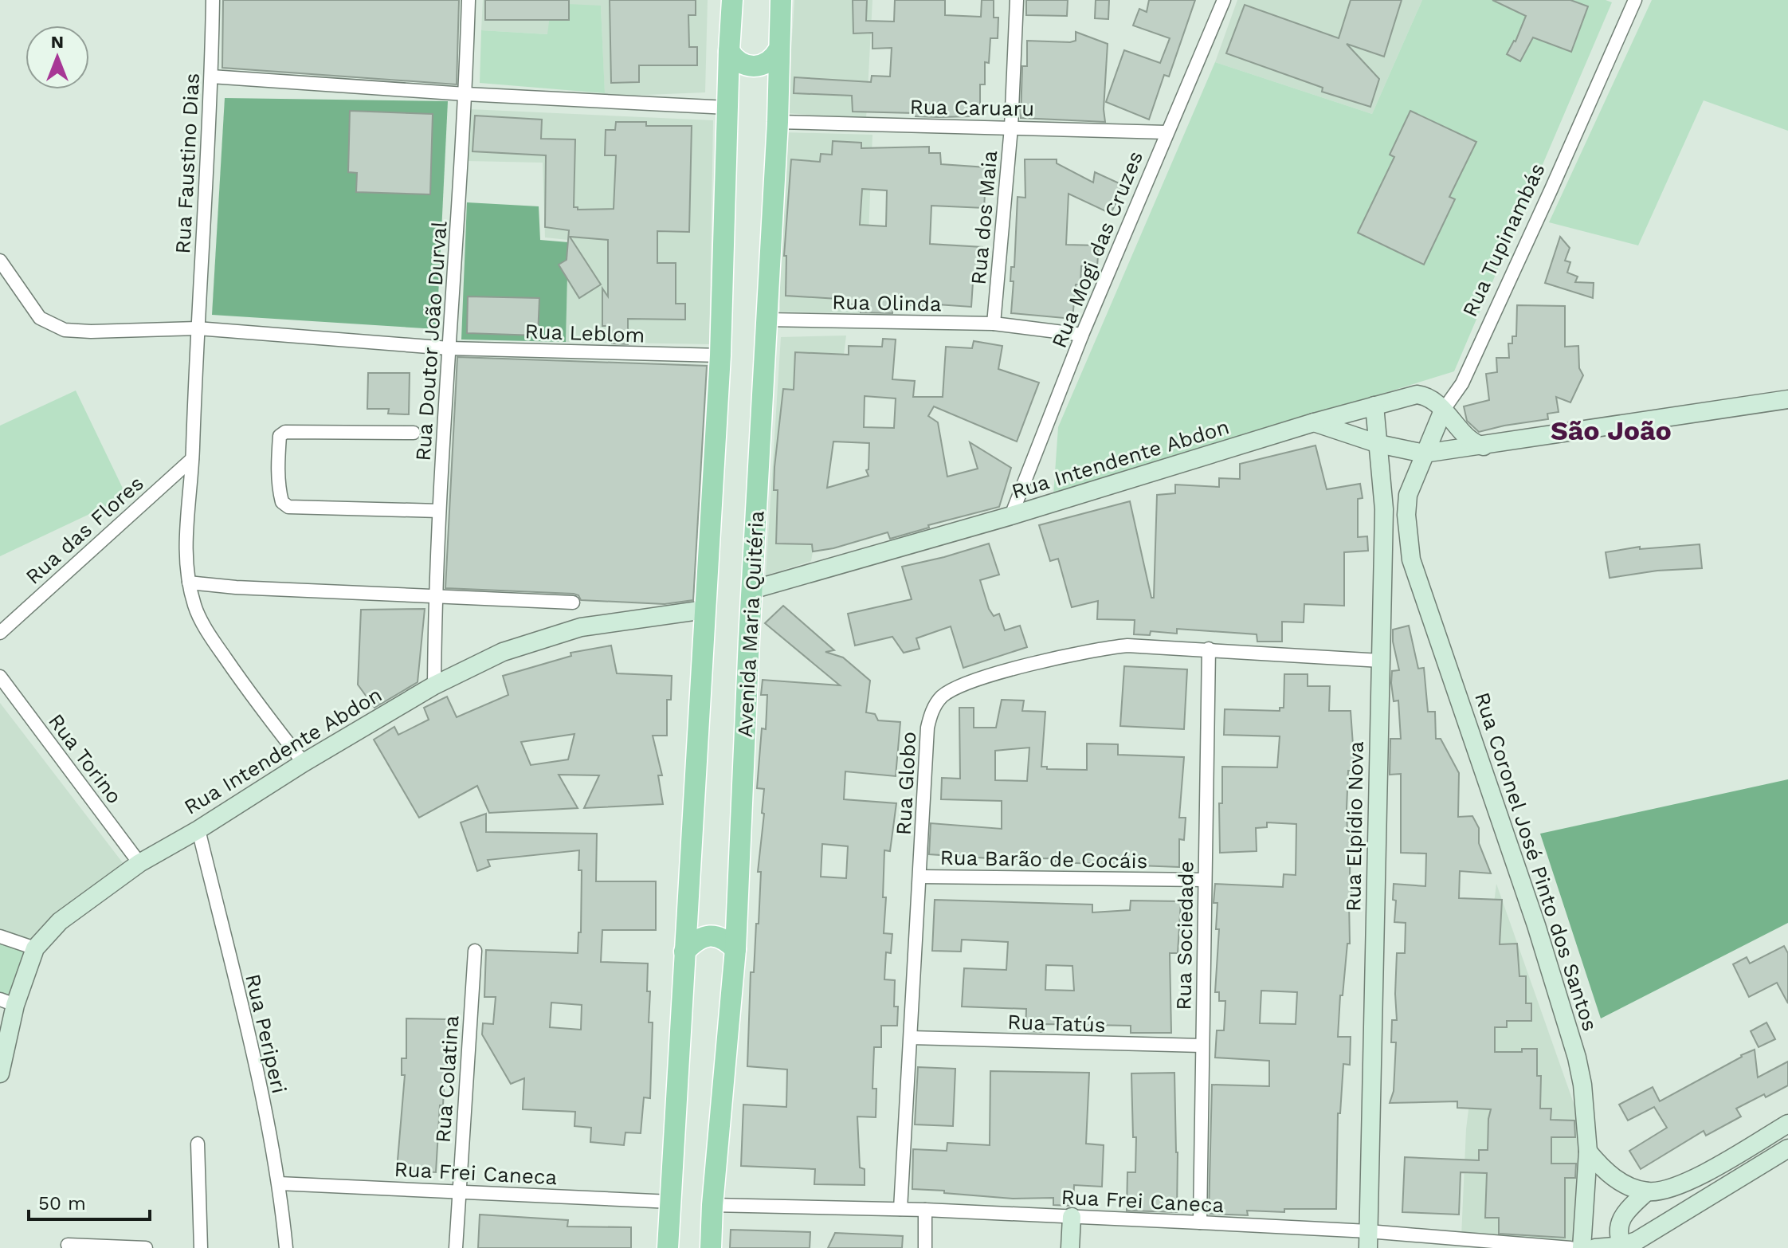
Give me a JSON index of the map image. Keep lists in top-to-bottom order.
{
  "streets": {
    "main road": ["Avenida Maria Quitéria"],
    "street": [
      "Rua Caruaru",
      "Rua Faustino Dias",
      "Rua dos Maia",
      "Rua Tupinambás",
      "Rua Mogi das Cruzes",
      "Rua Olinda",
      "Rua Leblom",
      "Rua Doutor João Durval",
      "Rua Intendente Abdon",
      "Rua das Flores",
      "Rua Torino",
      "Rua Globo",
      "Rua Elpídio Nova",
      "Rua Barão de Cocáis",
      "Rua Coronel José Pinto dos Santos",
      "Rua Sociedade",
      "Rua Tatús",
      "Rua Periperi",
      "Rua Colatina",
      "Rua Frei Caneca"
    ]
  },
  "crossings": [
    ["Rua Caruaru", "Rua dos Maia"],
    ["Rua Caruaru", "Rua Mogi das Cruzes"],
    ["Rua Caruaru", "Avenida Maria Quitéria"],
    ["Rua Faustino Dias", "Rua Leblom"],
    ["Rua Faustino Dias", "Rua Intendente Abdon"],
    ["Rua Faustino Dias", "Rua das Flores"],
    ["Rua dos Maia", "Rua Olinda"],
    ["Rua Tupinambás", "Rua Intendente Abdon"],
    ["Rua Tupinambás", "Rua Coronel José Pinto dos Santos"],
    ["Rua Mogi das Cruzes", "Rua Olinda"],
    ["Rua Mogi das Cruzes", "Rua Intendente Abdon"],
    ["Rua Olinda", "Avenida Maria Quitéria"],
    ["Rua Leblom", "Rua Doutor João Durval"],
    ["Rua Doutor João Durval", "Rua Intendente Abdon"],
    ["Rua Intendente Abdon", "Avenida Maria Quitéria"],
    ["Rua Intendente Abdon", "Rua Torino"],
    ["Rua Intendente Abdon", "Rua Elpídio Nova"],
    ["Rua Intendente Abdon", "Rua Periperi"],
    ["Avenida Maria Quitéria", "Rua Frei Caneca"],
    ["Rua Globo", "Rua Elpídio Nova"],
    ["Rua Globo", "Rua Barão de Cocáis"],
    ["Rua Globo", "Rua Sociedade"],
    ["Rua Globo", "Rua Tatús"],
    ["Rua Globo", "Rua Frei Caneca"],
    ["Rua Elpídio Nova", "Rua Frei Caneca"],
    ["Rua Barão de Cocáis", "Rua Sociedade"],
    ["Rua Sociedade", "Rua Tatús"],
    ["Rua Sociedade", "Rua Frei Caneca"],
    ["Rua Periperi", "Rua Frei Caneca"],
    ["Rua Colatina", "Rua Frei Caneca"]
  ],
  "districts": ["São João"],
  "scale_bar": "50 m",
  "north": "top"
}
